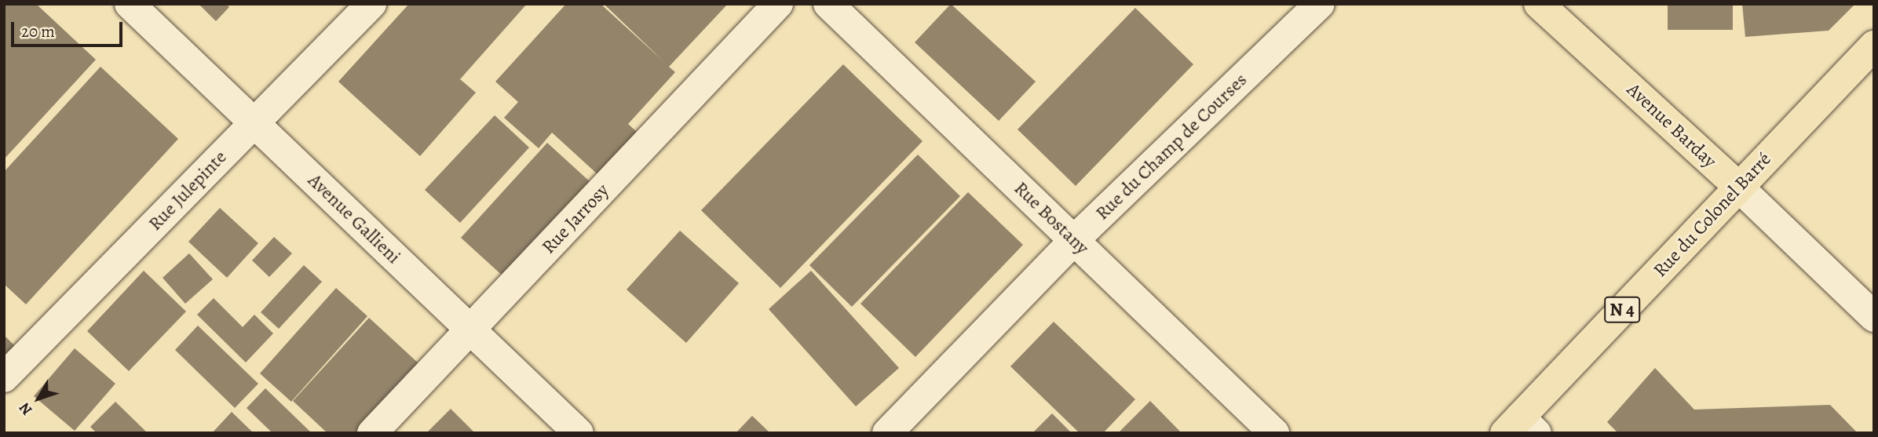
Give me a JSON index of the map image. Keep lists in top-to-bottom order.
{
  "streets": {
    "main road": ["Avenue Barday", "Rue du Colonel Barré", "N 4"],
    "street": [
      "Rue du Champ de Courses",
      "Rue Julepinte",
      "Rue Bostany",
      "Avenue Gallieni",
      "Rue Jarrosy"
    ]
  },
  "crossings": [
    ["Avenue Barday", "Rue du Colonel Barré"],
    ["Rue du Champ de Courses", "Rue Bostany"],
    ["Rue Julepinte", "Avenue Gallieni"],
    ["Avenue Gallieni", "Rue Jarrosy"]
  ],
  "scale_bar": "20 m",
  "north": "bottom left"
}
